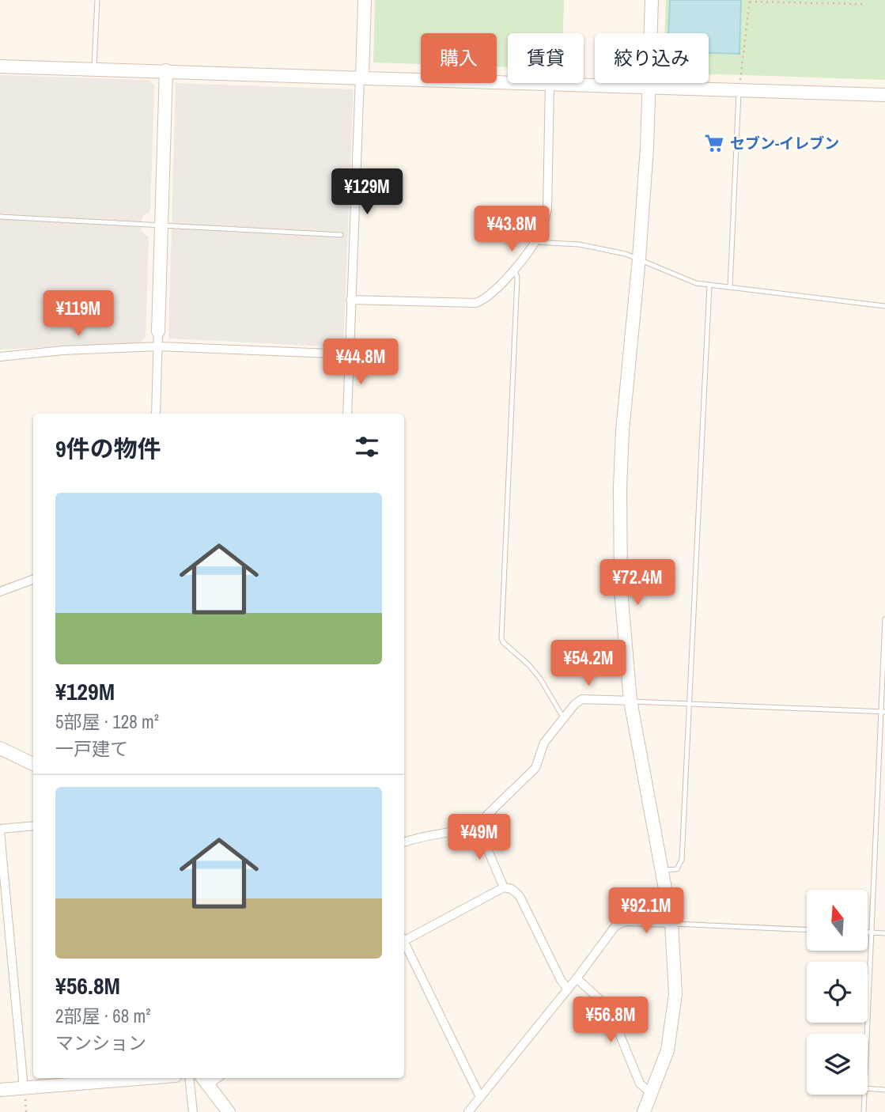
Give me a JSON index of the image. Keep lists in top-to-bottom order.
{
  "places": {
    "supermarket": ["セブン-イレブン"]
  },
  "north": "top",
  "page": {
    "chip": ["購入", "賃貸", "絞り込み"],
    "price": [
      "¥129M",
      "¥43.8M",
      "¥119M",
      "¥44.8M",
      "¥72.4M",
      "¥54.2M",
      "¥49M",
      "¥92.1M",
      "¥56.8M"
    ],
    "heading": "9件の物件",
    "list": [
      {
        "name": "¥129M",
        "note": "5部屋 · 128 m² · 一戸建て"
      },
      {
        "name": "¥56.8M",
        "note": "2部屋 · 68 m² · マンション"
      }
    ]
  }
}
